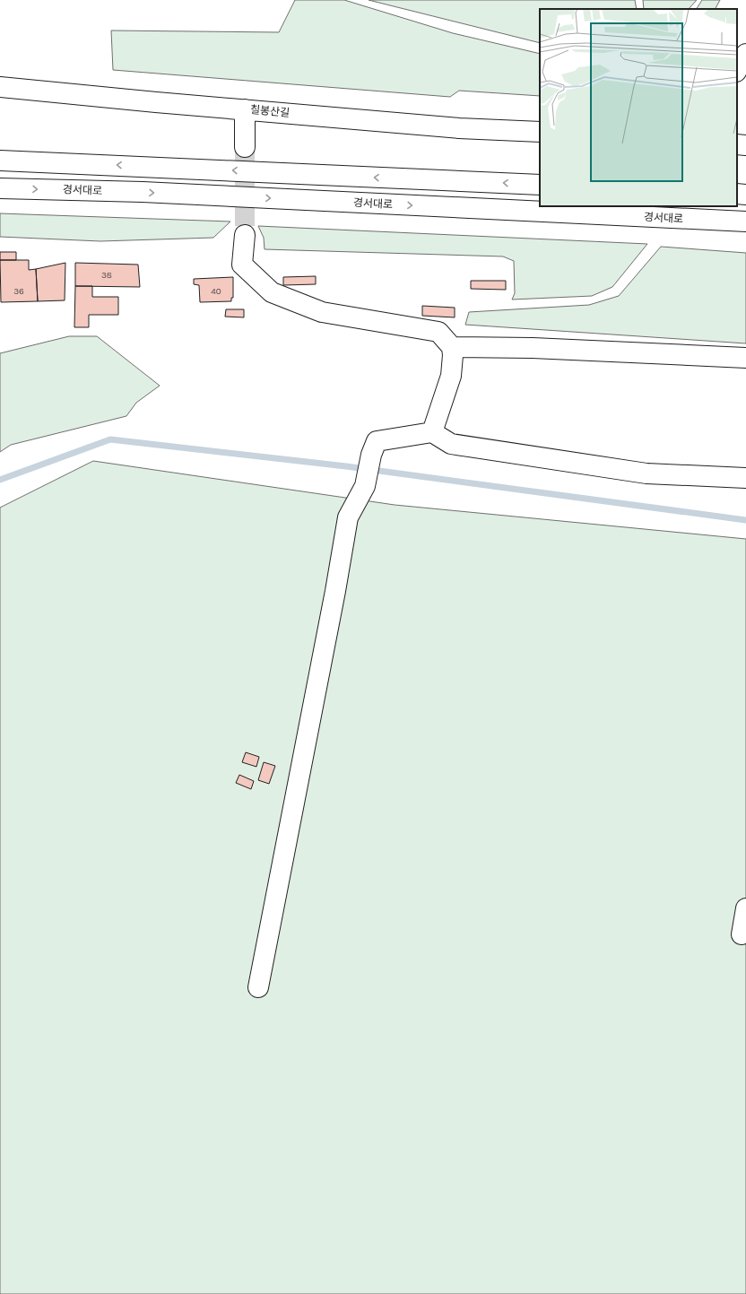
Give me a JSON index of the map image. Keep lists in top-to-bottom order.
{
  "streets": {
    "street": ["칠봉산길", "경서대로"]
  },
  "house_numbers": ["38", "36", "40"]
}
